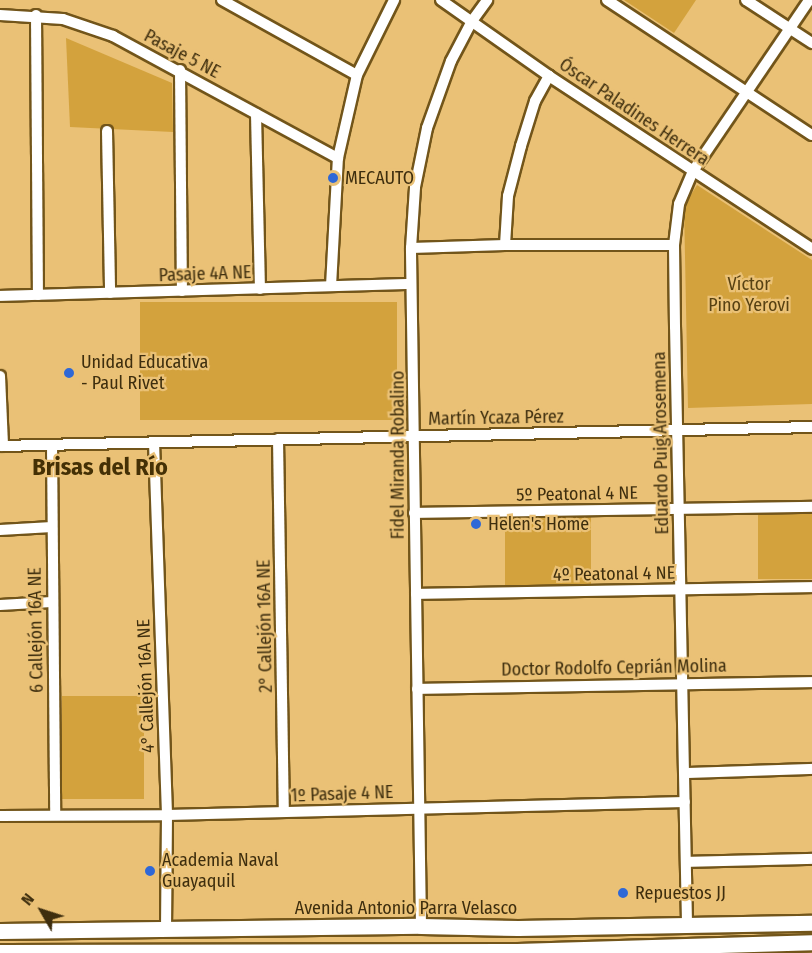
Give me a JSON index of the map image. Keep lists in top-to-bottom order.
{
  "streets": {
    "main road": ["Avenida Antonio Parra Velasco"],
    "street": [
      "Pasaje 5 NE",
      "Óscar Paladines Herrera",
      "Pasaje 4A NE",
      "Martín Ycaza Pérez",
      "Eduardo Puig Arosemena",
      "Fidel Miranda Robalino",
      "5º Peatonal 4 NE",
      "4º Peatonal 4 NE",
      "2° Callejón 16A NE",
      "6 Callejón 16A NE",
      "Doctor Rodolfo Ceprián Molina",
      "4° Callejón 16A NE",
      "1º Pasaje 4 NE"
    ]
  },
  "crossings": [
    ["Óscar Paladines Herrera", "Eduardo Puig Arosemena"],
    ["Óscar Paladines Herrera", "Fidel Miranda Robalino"],
    ["Pasaje 4A NE", "Fidel Miranda Robalino"],
    ["Martín Ycaza Pérez", "Eduardo Puig Arosemena"],
    ["Martín Ycaza Pérez", "Fidel Miranda Robalino"],
    ["Martín Ycaza Pérez", "2° Callejón 16A NE"],
    ["Martín Ycaza Pérez", "6 Callejón 16A NE"],
    ["Martín Ycaza Pérez", "4° Callejón 16A NE"],
    ["Eduardo Puig Arosemena", "5º Peatonal 4 NE"],
    ["Eduardo Puig Arosemena", "4º Peatonal 4 NE"],
    ["Eduardo Puig Arosemena", "Doctor Rodolfo Ceprián Molina"],
    ["Eduardo Puig Arosemena", "1º Pasaje 4 NE"],
    ["Eduardo Puig Arosemena", "Avenida Antonio Parra Velasco"],
    ["Fidel Miranda Robalino", "5º Peatonal 4 NE"],
    ["Fidel Miranda Robalino", "4º Peatonal 4 NE"],
    ["Fidel Miranda Robalino", "Doctor Rodolfo Ceprián Molina"],
    ["Fidel Miranda Robalino", "1º Pasaje 4 NE"],
    ["Fidel Miranda Robalino", "Avenida Antonio Parra Velasco"],
    ["2° Callejón 16A NE", "1º Pasaje 4 NE"],
    ["6 Callejón 16A NE", "1º Pasaje 4 NE"],
    ["4° Callejón 16A NE", "1º Pasaje 4 NE"],
    ["4° Callejón 16A NE", "Avenida Antonio Parra Velasco"]
  ],
  "districts": ["Brisas del Río"],
  "parks": ["Víctor Pino Yerovi"],
  "places": [
    "MECAUTO",
    "Unidad Educativa - Paul Rivet",
    "Helen's Home",
    "Academia Naval Guayaquil",
    "Repuestos JJ"
  ],
  "north": "top left"
}
